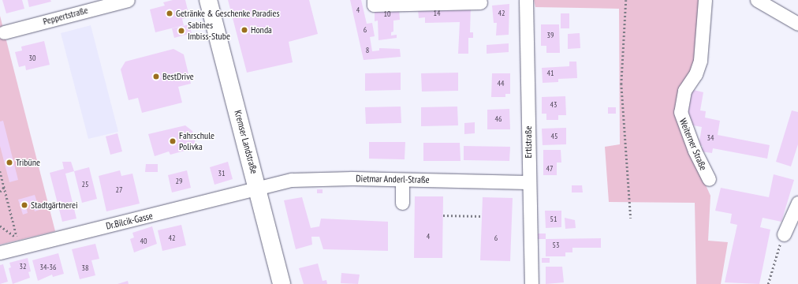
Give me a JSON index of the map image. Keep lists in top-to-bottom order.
{
  "streets": {
    "main road": ["Kremser Landstraße"],
    "street": [
      "Peppertstraße",
      "Ertlstraße",
      "Weiterner Straße",
      "Dietmar Anderl-Straße",
      "Dr.Bilcik-Gasse"
    ]
  },
  "crossings": [
    ["Kremser Landstraße", "Dietmar Anderl-Straße"],
    ["Kremser Landstraße", "Dr.Bilcik-Gasse"],
    ["Ertlstraße", "Dietmar Anderl-Straße"],
    ["Dietmar Anderl-Straße", "Dr.Bilcik-Gasse"]
  ],
  "places": [
    "Getränke & Geschenke Paradies",
    "Honda",
    "Sabines Imbiss-Stube",
    "BestDrive",
    "Fahrschule Polivka",
    "Tribüne",
    "Stadtgärtnerei"
  ],
  "house_numbers": [
    "4",
    "14",
    "42",
    "10",
    "6",
    "39",
    "8",
    "30",
    "41",
    "44",
    "43",
    "46",
    "45",
    "34",
    "47",
    "31",
    "29",
    "25",
    "27",
    "51",
    "4",
    "42",
    "6",
    "40",
    "53",
    "32",
    "34-36",
    "38"
  ]
}
